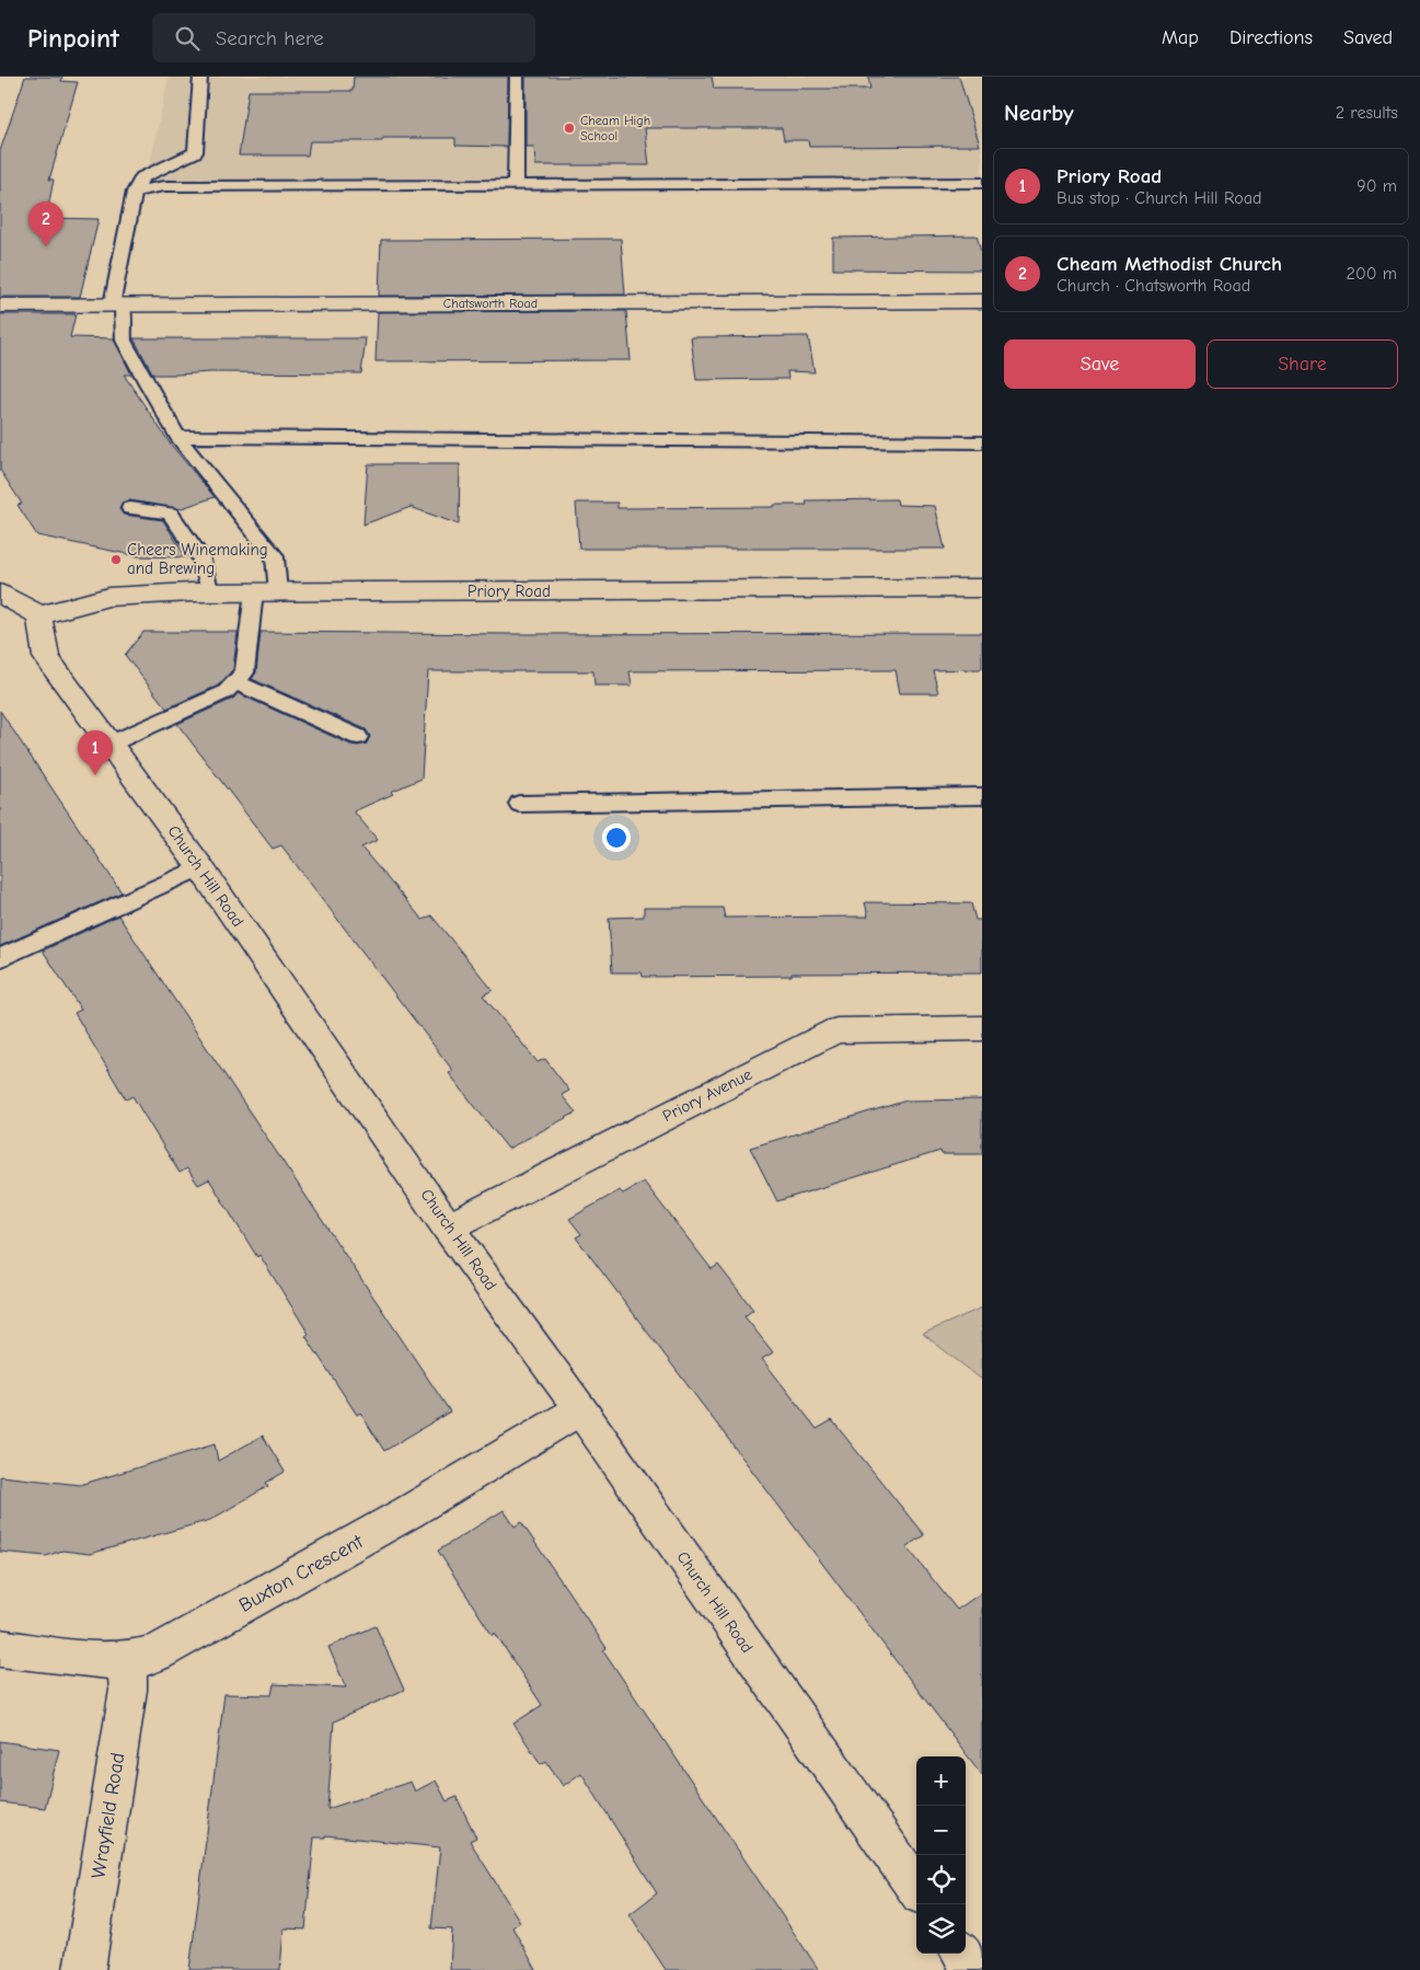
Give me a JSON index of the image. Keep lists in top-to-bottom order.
{
  "streets": {
    "street": [
      "Chatsworth Road",
      "Priory Road",
      "Church Hill Road",
      "Priory Avenue",
      "Buxton Crescent",
      "Wrayfield Road"
    ]
  },
  "crossings": [
    ["Priory Road", "Church Hill Road"],
    ["Church Hill Road", "Priory Avenue"],
    ["Church Hill Road", "Buxton Crescent"],
    ["Buxton Crescent", "Wrayfield Road"]
  ],
  "places": ["Cheam High School", "Cheers Winemaking and Brewing"],
  "page": {
    "header": "Pinpoint",
    "search": "Search here",
    "nav": ["Map", "Directions", "Saved"],
    "heading": ["Nearby", "2 results"],
    "list": [
      {
        "mark": "1",
        "name": "Priory Road",
        "note": "Bus stop · Church Hill Road",
        "value": "90 m"
      },
      {
        "mark": "2",
        "name": "Cheam Methodist Church",
        "note": "Church · Chatsworth Road",
        "value": "200 m"
      }
    ],
    "pins": ["2", "1"],
    "buttons": ["Save", "Share"],
    "map_buttons": ["+", "−"]
  }
}
